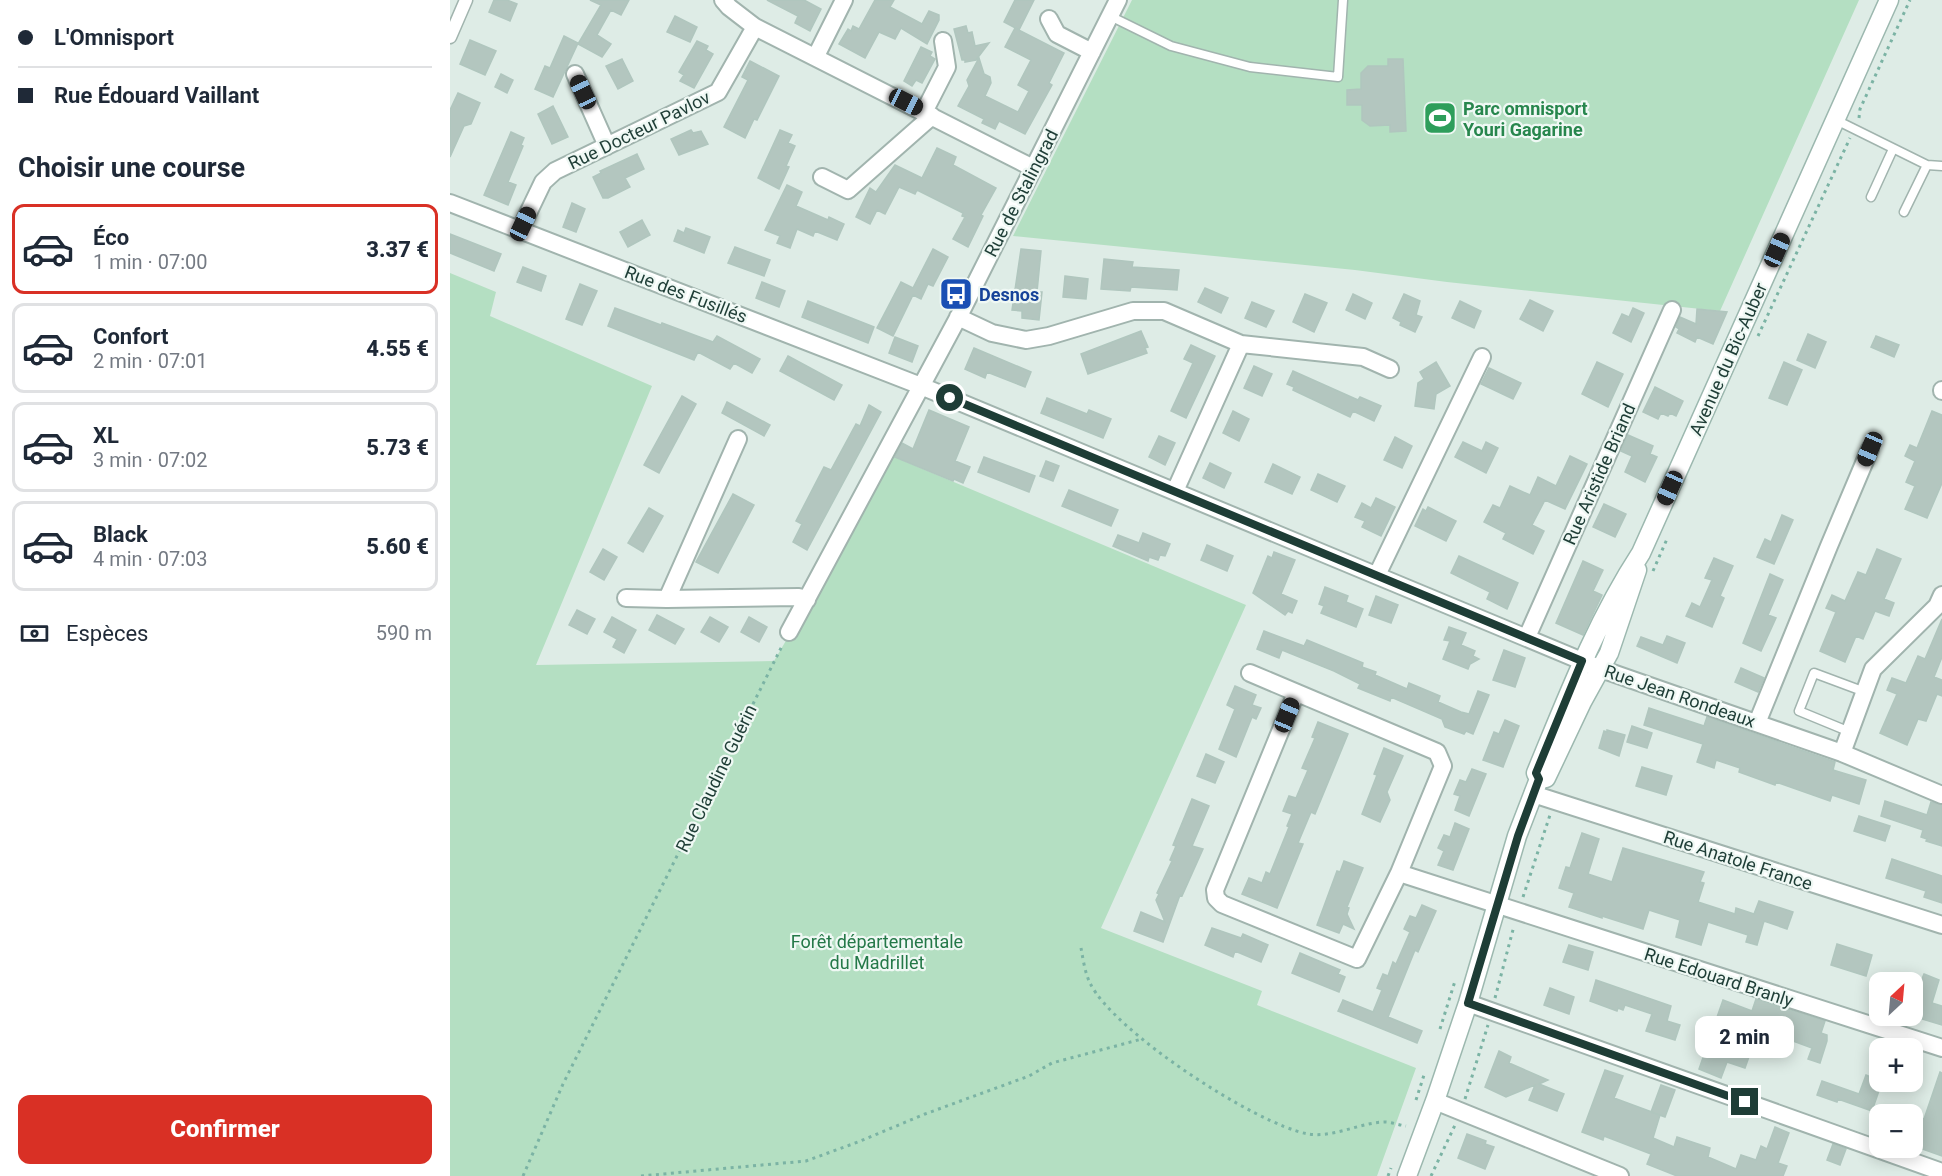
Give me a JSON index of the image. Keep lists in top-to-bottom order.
{
  "streets": {
    "main road": ["Avenue du Bic-Auber"],
    "street": [
      "Rue Docteur Pavlov",
      "Rue de Stalingrad",
      "Rue des Fusillés",
      "Rue Aristide Briand",
      "Rue Jean Rondeaux",
      "Rue Anatole France",
      "Rue Edouard Branly"
    ],
    "path": ["Rue Claudine Guérin"]
  },
  "crossings": [
    ["Rue Docteur Pavlov", "Rue des Fusillés"],
    ["Rue de Stalingrad", "Rue des Fusillés"],
    ["Rue de Stalingrad", "Rue Jean Rondeaux"],
    ["Rue des Fusillés", "Rue Jean Rondeaux"],
    ["Avenue du Bic-Auber", "Rue Jean Rondeaux"],
    ["Avenue du Bic-Auber", "Rue Anatole France"],
    ["Rue Aristide Briand", "Rue Jean Rondeaux"]
  ],
  "parks": ["Forêt départementale du Madrillet"],
  "places": {
    "sports": ["Parc omnisport Youri Gagarine"],
    "bus stop": ["Desnos"]
  },
  "north": "top right",
  "page": {
    "banner": ["L'Omnisport", "Rue Édouard Vaillant"],
    "heading": "Choisir une course",
    "list": [
      {
        "name": "Éco",
        "note": "1 min · 07:00",
        "value": "3.37 €"
      },
      {
        "name": "Confort",
        "note": "2 min · 07:01",
        "value": "4.55 €"
      },
      {
        "name": "XL",
        "note": "3 min · 07:02",
        "value": "5.73 €"
      },
      {
        "name": "Black",
        "note": "4 min · 07:03",
        "value": "5.60 €"
      }
    ],
    "pay": ["Espèces", "590 m"],
    "map_buttons": ["+", "−"],
    "bubble": "2 min",
    "buttons": "Confirmer"
  }
}
